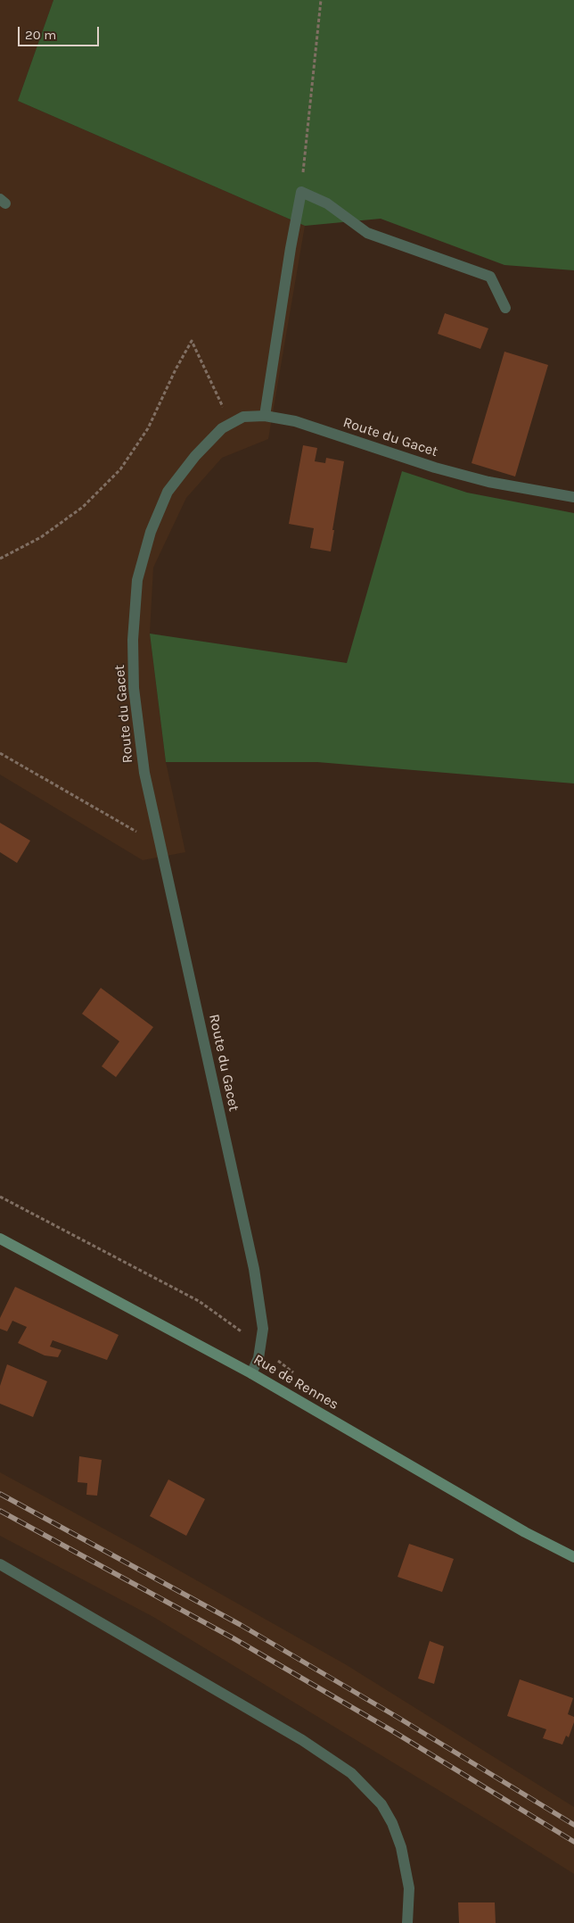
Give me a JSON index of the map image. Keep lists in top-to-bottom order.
{
  "streets": {
    "main road": ["Rue de Rennes"],
    "street": ["Route du Gacet"]
  },
  "crossings": [
    ["Route du Gacet", "Rue de Rennes"]
  ],
  "scale_bar": "20 m"
}
